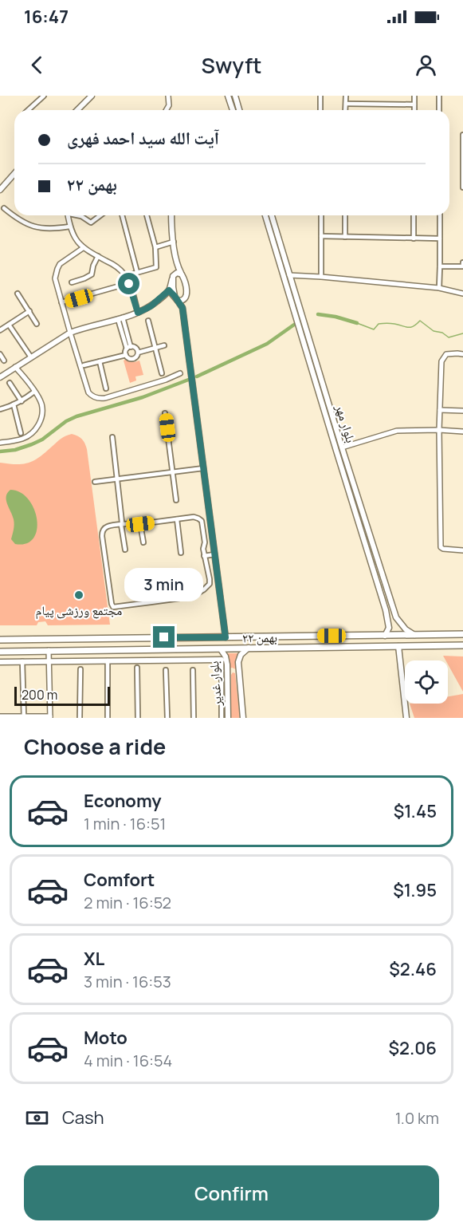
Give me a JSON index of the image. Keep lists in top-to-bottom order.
{
  "streets": {
    "highway": ["۲۲ بهمن"],
    "main road": ["بلوار مهر", "بلوار غدیر"]
  },
  "crossings": [
    ["بلوار مهر", "۲۲ بهمن"],
    ["۲۲ بهمن", "بلوار غدیر"]
  ],
  "places": ["مجتمع ورزشی پیام"],
  "scale_bar": "200 m",
  "page": {
    "status": "16:47",
    "header": "Swyft",
    "banner": ["آیت الله سید احمد فهری", "۲۲ بهمن"],
    "bubble": "3 min",
    "scale": "200 m",
    "heading": "Choose a ride",
    "list": [
      {
        "name": "Economy",
        "note": "1 min · 16:51",
        "value": "$1.45"
      },
      {
        "name": "Comfort",
        "note": "2 min · 16:52",
        "value": "$1.95"
      },
      {
        "name": "XL",
        "note": "3 min · 16:53",
        "value": "$2.46"
      },
      {
        "name": "Moto",
        "note": "4 min · 16:54",
        "value": "$2.06"
      }
    ],
    "pay": ["Cash", "1.0 km"],
    "buttons": "Confirm"
  }
}
